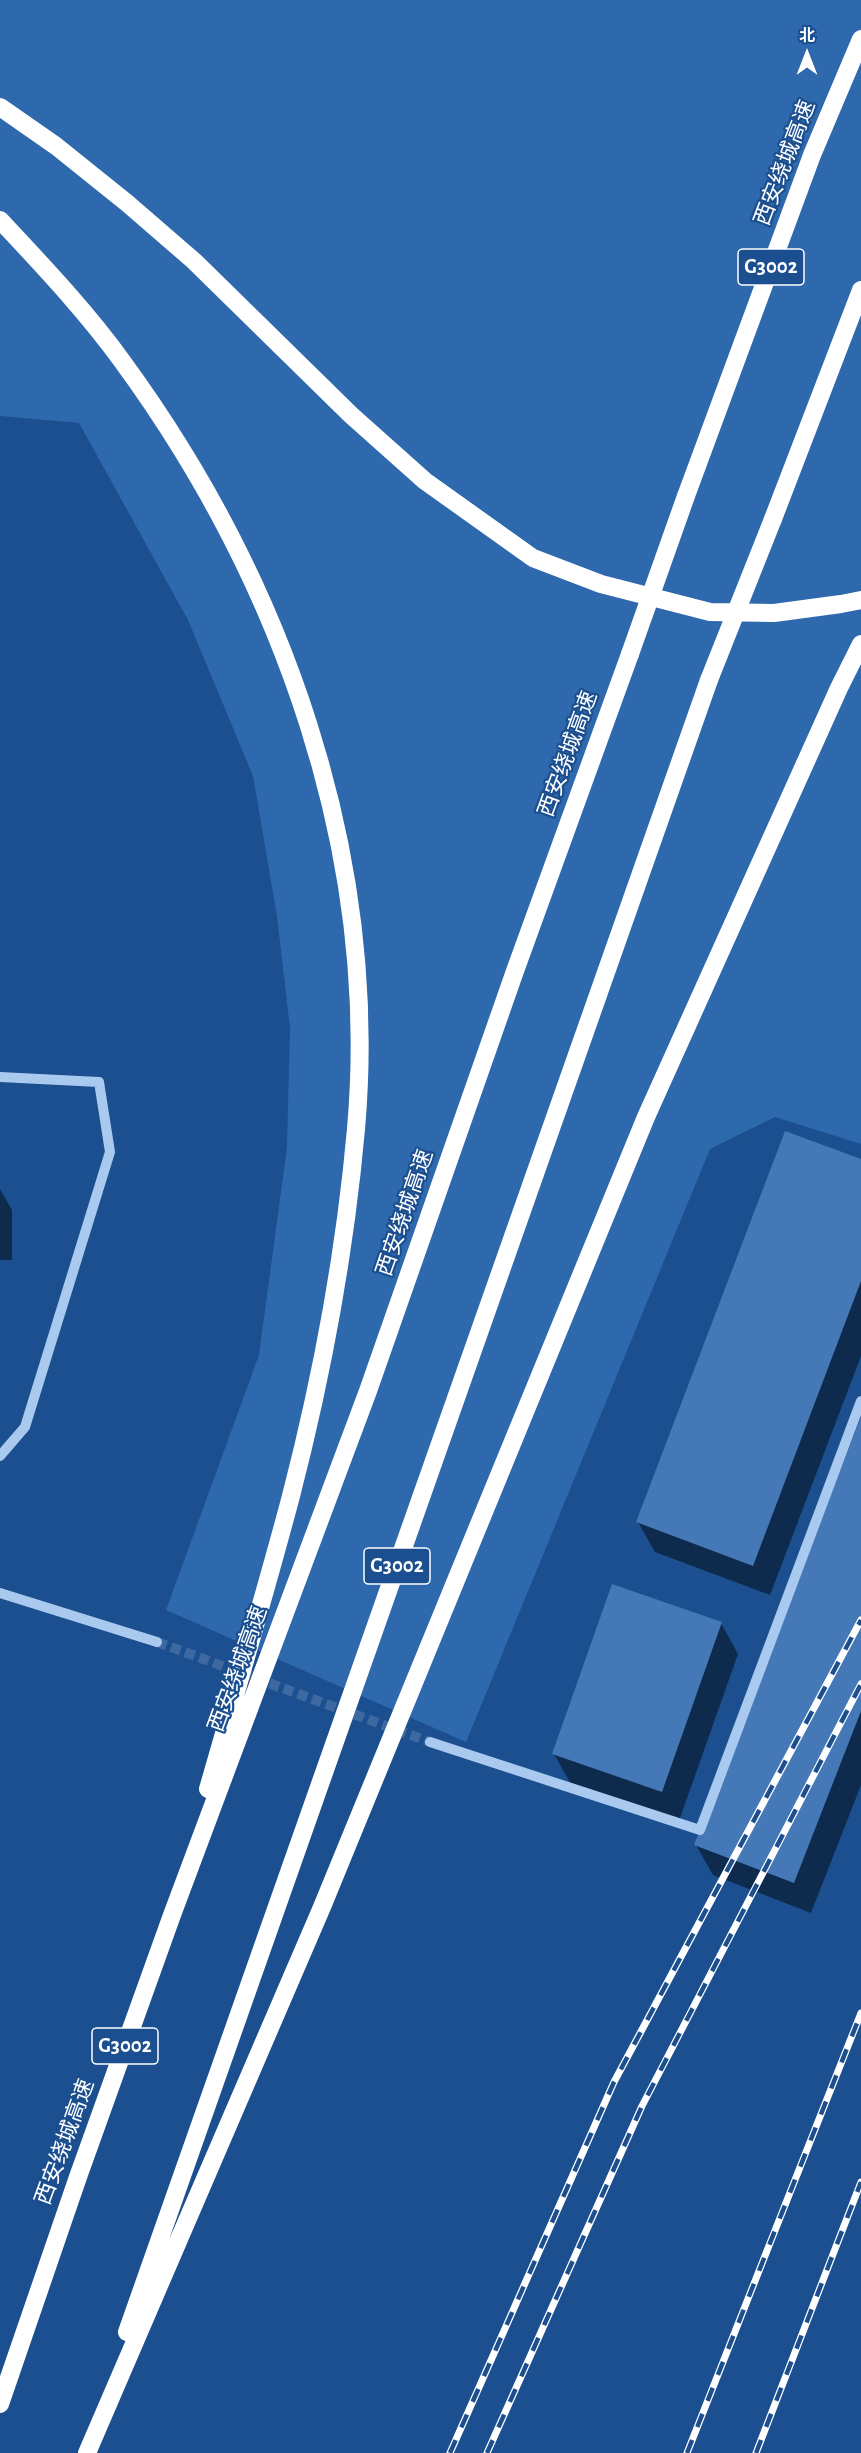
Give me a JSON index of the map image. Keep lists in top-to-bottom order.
{
  "streets": {
    "highway": ["西安绕城高速", "G3002"]
  },
  "north": "top"
}
